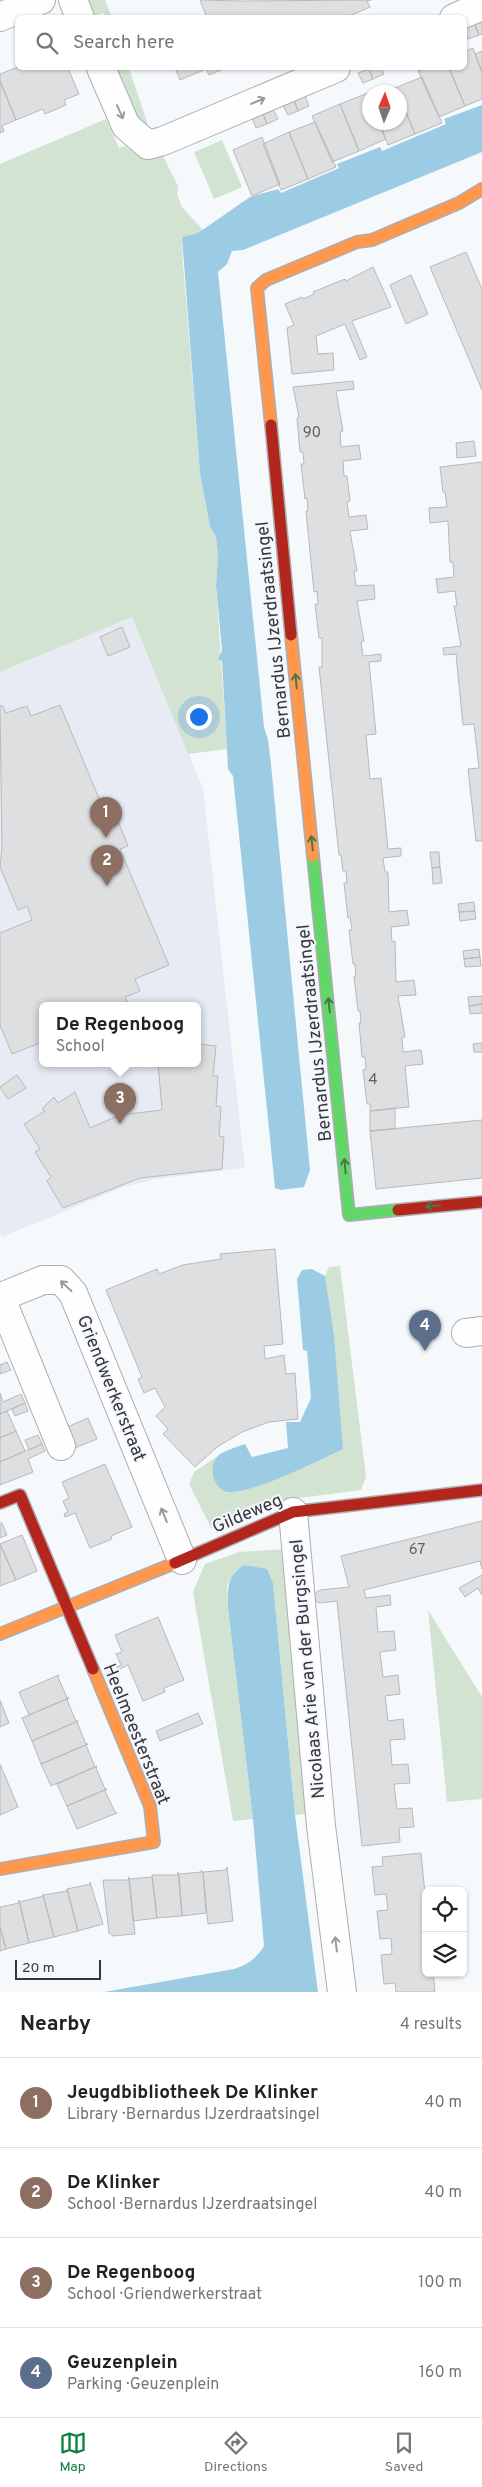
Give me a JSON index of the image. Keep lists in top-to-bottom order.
{
  "streets": {
    "street": [
      "Bernardus IJzerdraatsingel",
      "Griendwerkerstraat",
      "Gildeweg",
      "Nicolaas Arie van der Burgsingel",
      "Heelmeesterstraat"
    ]
  },
  "crossings": [
    ["Griendwerkerstraat", "Gildeweg"],
    ["Gildeweg", "Nicolaas Arie van der Burgsingel"],
    ["Gildeweg", "Heelmeesterstraat"]
  ],
  "one_way": ["Nicolaas Arie van der Burgsingel"],
  "house_numbers": ["90", "4", "67"],
  "scale_bar": "20 m",
  "north": "top",
  "page": {
    "search": "Search here",
    "pins": [
      "1",
      "2",
      "3",
      "4"
    ],
    "popup": ["De Regenboog", "School"],
    "scale": "20 m",
    "heading": ["Nearby", "4 results"],
    "list": [
      {
        "mark": "1",
        "name": "Jeugdbibliotheek De Klinker",
        "note": "Library · Bernardus IJzerdraatsingel",
        "value": "40 m"
      },
      {
        "mark": "2",
        "name": "De Klinker",
        "note": "School · Bernardus IJzerdraatsingel",
        "value": "40 m"
      },
      {
        "mark": "3",
        "name": "De Regenboog",
        "note": "School · Griendwerkerstraat",
        "value": "100 m"
      },
      {
        "mark": "4",
        "name": "Geuzenplein",
        "note": "Parking · Geuzenplein",
        "value": "160 m"
      }
    ],
    "nav": ["Map", "Directions", "Saved"]
  }
}
